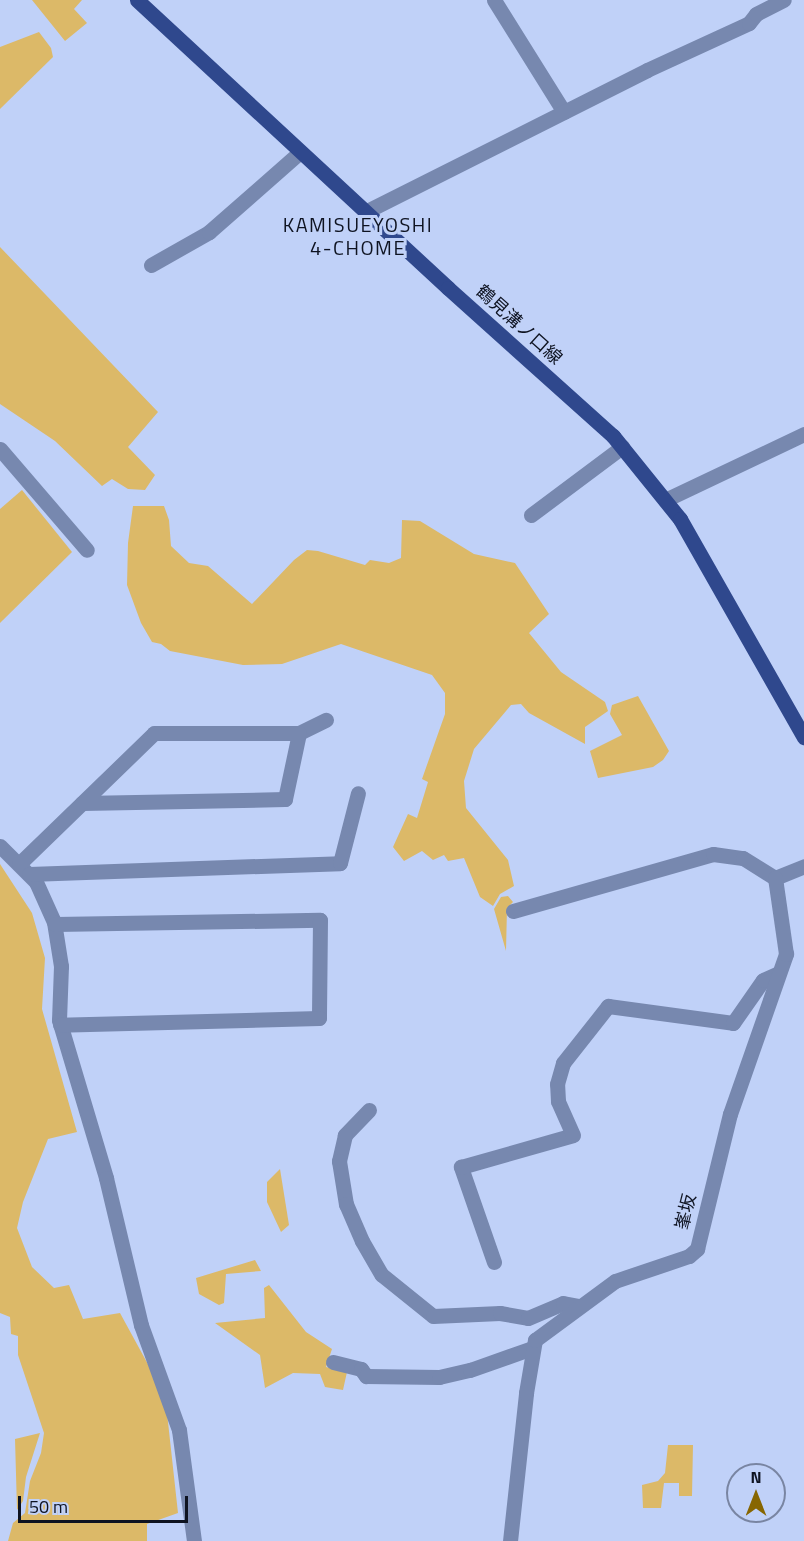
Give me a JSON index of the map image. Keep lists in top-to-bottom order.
{
  "streets": {
    "main road": ["鶴見溝ノ口線"],
    "street": ["峯坂"]
  },
  "districts": ["KAMISUEYOSHI 4-CHOME"],
  "scale_bar": "50 m",
  "north": "top"
}
